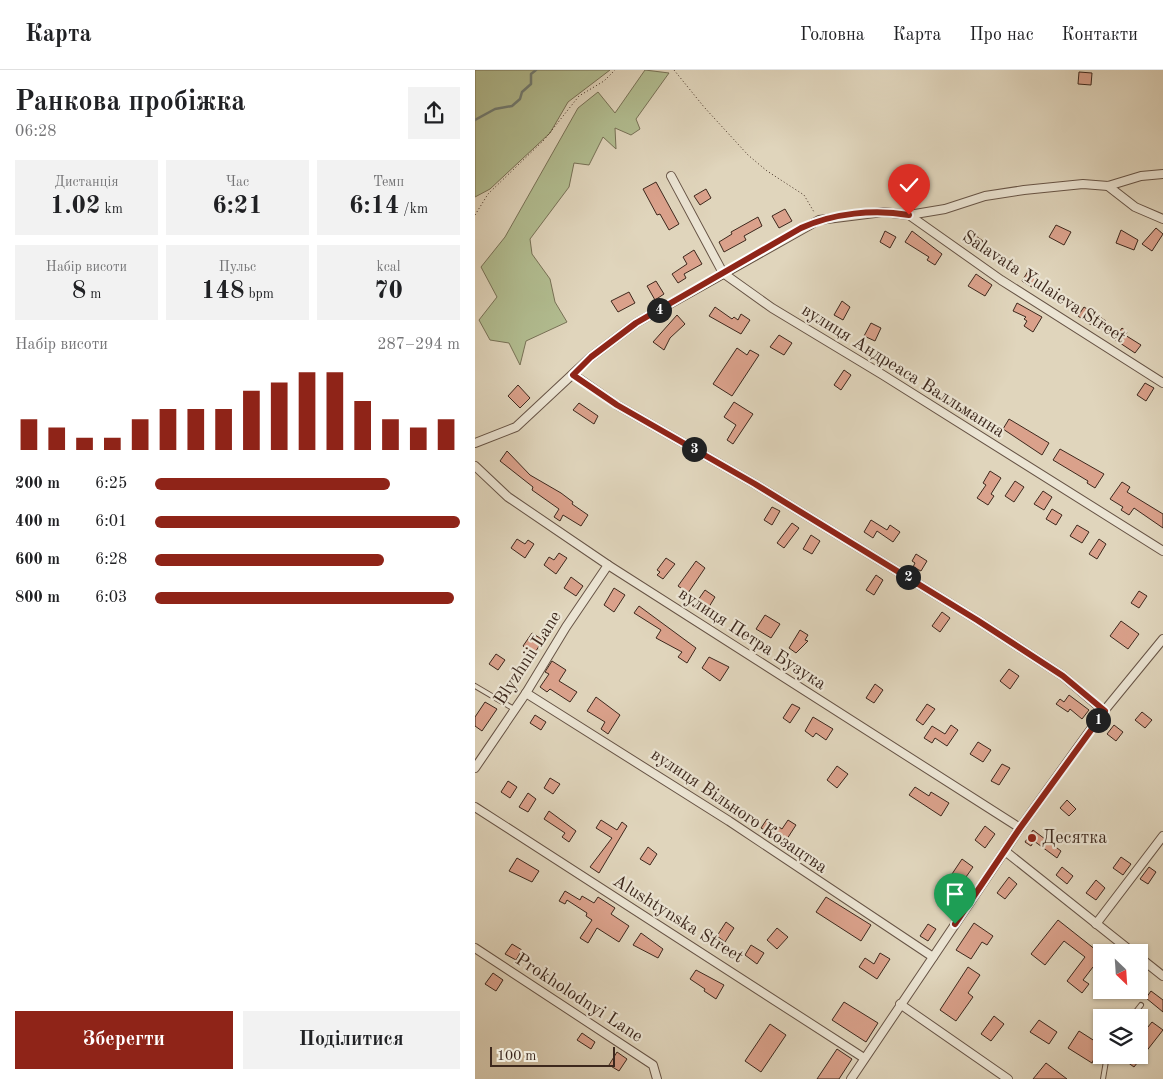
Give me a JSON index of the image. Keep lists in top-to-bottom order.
{
  "streets": {
    "street": [
      "Salavata Yulaieva Street",
      "вулиця Андреаса Валльманна",
      "вулиця Петра Бузука",
      "Blyzhnii Lane",
      "вулиця Вільного Козацтва",
      "Alushtynska Street",
      "Prokholodnyi Lane"
    ]
  },
  "crossings": [
    ["вулиця Петра Бузука", "Blyzhnii Lane"],
    ["Blyzhnii Lane", "вулиця Вільного Козацтва"]
  ],
  "places": ["Десятка"],
  "scale_bar": "100 m",
  "north": "bottom right",
  "page": {
    "header": "Карта",
    "nav": [
      "Головна",
      "Карта",
      "Про нас",
      "Контакти"
    ],
    "heading": ["Ранкова пробіжка", "06:28"],
    "stats": [
      ["Дистанція", "1.02 km"],
      ["Час", "6:21"],
      ["Темп", "6:14 /km"],
      ["Набір висоти", "8 m"],
      ["Пульс", "148 bpm"],
      ["kcal", "70"]
    ],
    "pins": [
      "4",
      "3",
      "2",
      "1"
    ],
    "chart": ["Набір висоти", "287–294 m"],
    "list": [
      {
        "name": "200 m",
        "note": "6:25"
      },
      {
        "name": "400 m",
        "note": "6:01"
      },
      {
        "name": "600 m",
        "note": "6:28"
      },
      {
        "name": "800 m",
        "note": "6:03"
      }
    ],
    "buttons": ["Зберегти", "Поділитися"],
    "scale": "100 m"
  }
}
